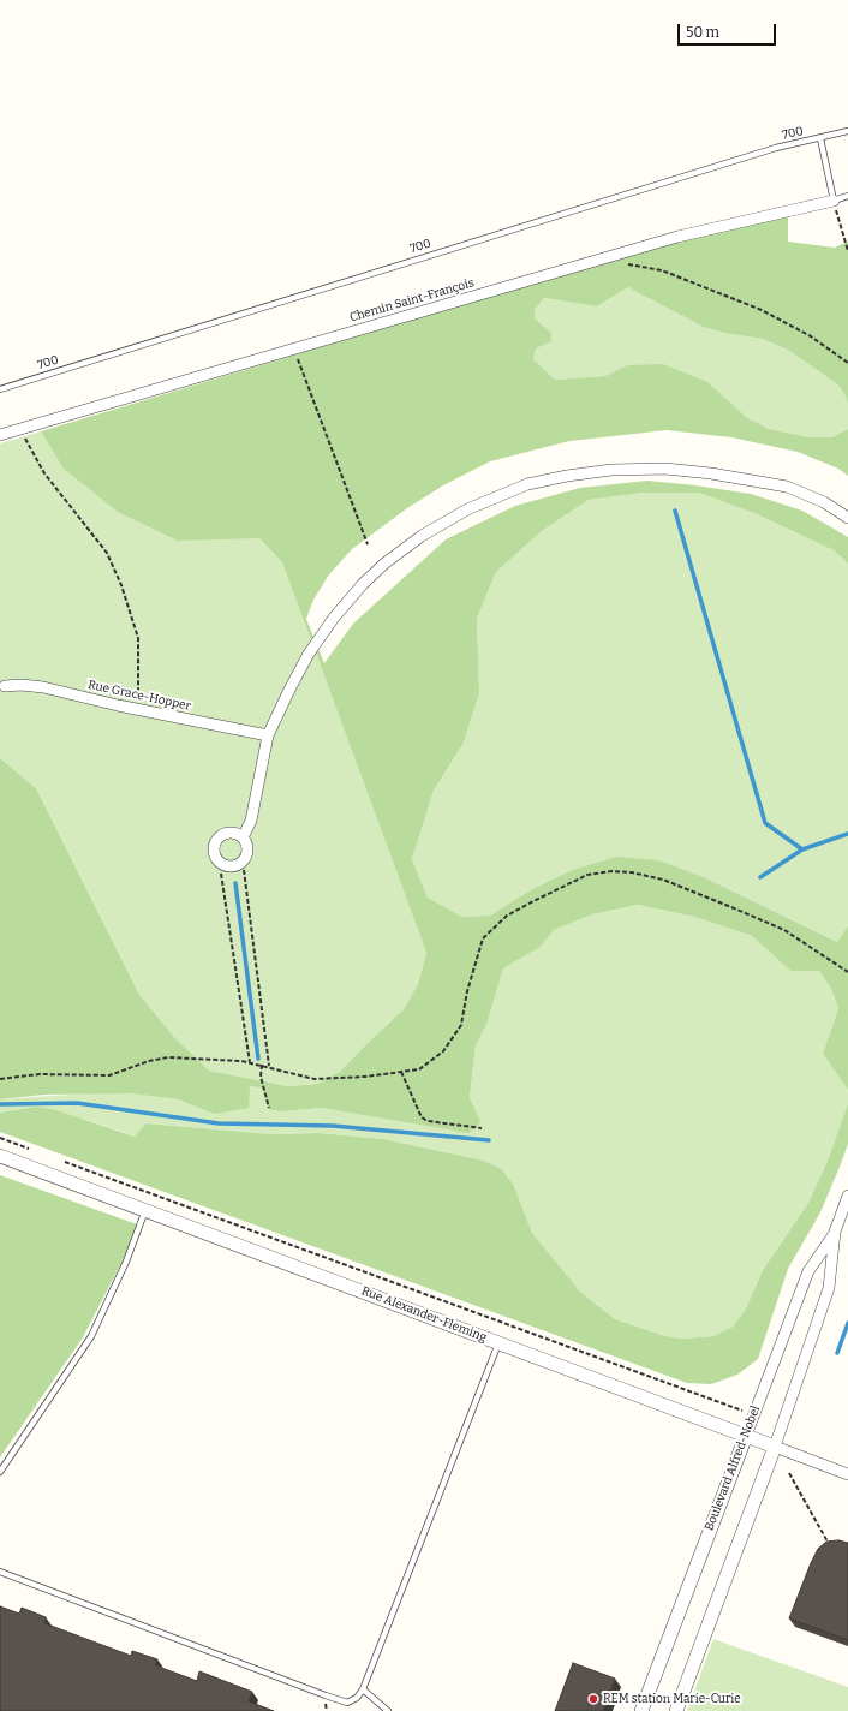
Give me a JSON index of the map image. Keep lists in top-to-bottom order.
{
  "streets": {
    "street": [
      "Chemin Saint-François",
      "Rue Grace-Hopper",
      "Rue Alexander-Fleming",
      "Boulevard Alfred-Nobel"
    ],
    "lane": ["700"]
  },
  "crossings": [
    ["Rue Alexander-Fleming", "Boulevard Alfred-Nobel"]
  ],
  "places": ["REM station Marie-Curie"],
  "scale_bar": "50 m"
}
